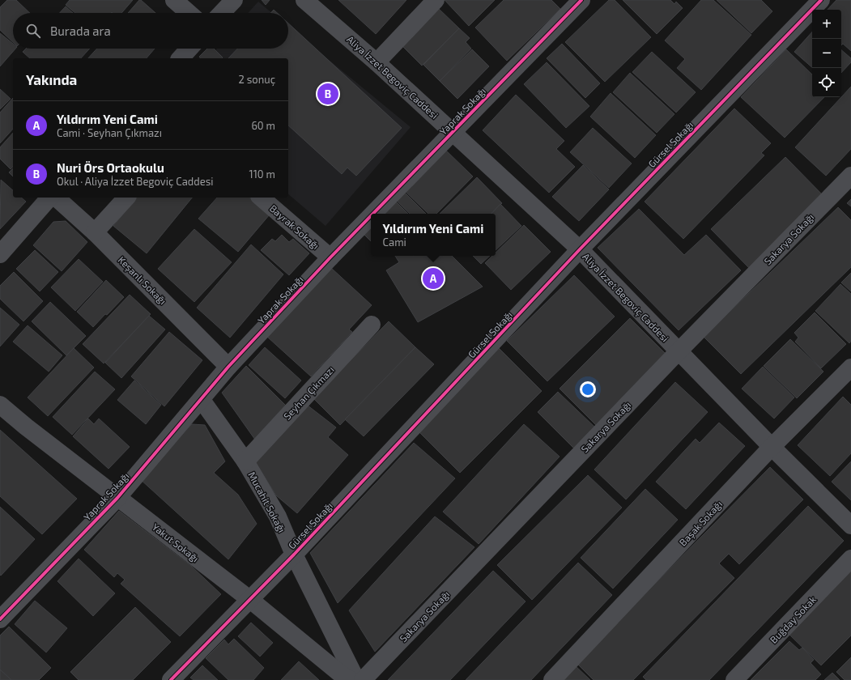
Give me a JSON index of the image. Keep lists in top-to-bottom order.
{
  "streets": {
    "street": [
      "Aliya İzzet Begoviç Caddesi",
      "Yaprak Sokağı",
      "Gürsel Sokağı",
      "Bayrak Sokağı",
      "Sakarya Sokağı",
      "Keşanlı Sokağı",
      "Seyhan Çıkmazı",
      "Mucahit Sokağı",
      "Başak Sokağı",
      "Yakut Sokağı",
      "Buğday Sokak"
    ]
  },
  "crossings": [
    ["Aliya İzzet Begoviç Caddesi", "Yaprak Sokağı"],
    ["Aliya İzzet Begoviç Caddesi", "Gürsel Sokağı"],
    ["Aliya İzzet Begoviç Caddesi", "Sakarya Sokağı"],
    ["Aliya İzzet Begoviç Caddesi", "Başak Sokağı"],
    ["Yaprak Sokağı", "Bayrak Sokağı"],
    ["Yaprak Sokağı", "Keşanlı Sokağı"],
    ["Yaprak Sokağı", "Mucahit Sokağı"],
    ["Yaprak Sokağı", "Yakut Sokağı"],
    ["Gürsel Sokağı", "Mucahit Sokağı"],
    ["Gürsel Sokağı", "Yakut Sokağı"],
    ["Seyhan Çıkmazı", "Mucahit Sokağı"]
  ],
  "page": {
    "map_buttons": ["+", "−"],
    "search": "Burada ara",
    "heading": ["Yakında", "2 sonuç"],
    "pins": ["B", "A"],
    "list": [
      {
        "mark": "A",
        "name": "Yıldırım Yeni Cami",
        "note": "Cami · Seyhan Çıkmazı",
        "value": "60 m"
      },
      {
        "mark": "B",
        "name": "Nuri Örs Ortaokulu",
        "note": "Okul · Aliya İzzet Begoviç Caddesi",
        "value": "110 m"
      }
    ],
    "popup": ["Yıldırım Yeni Cami", "Cami"]
  }
}
